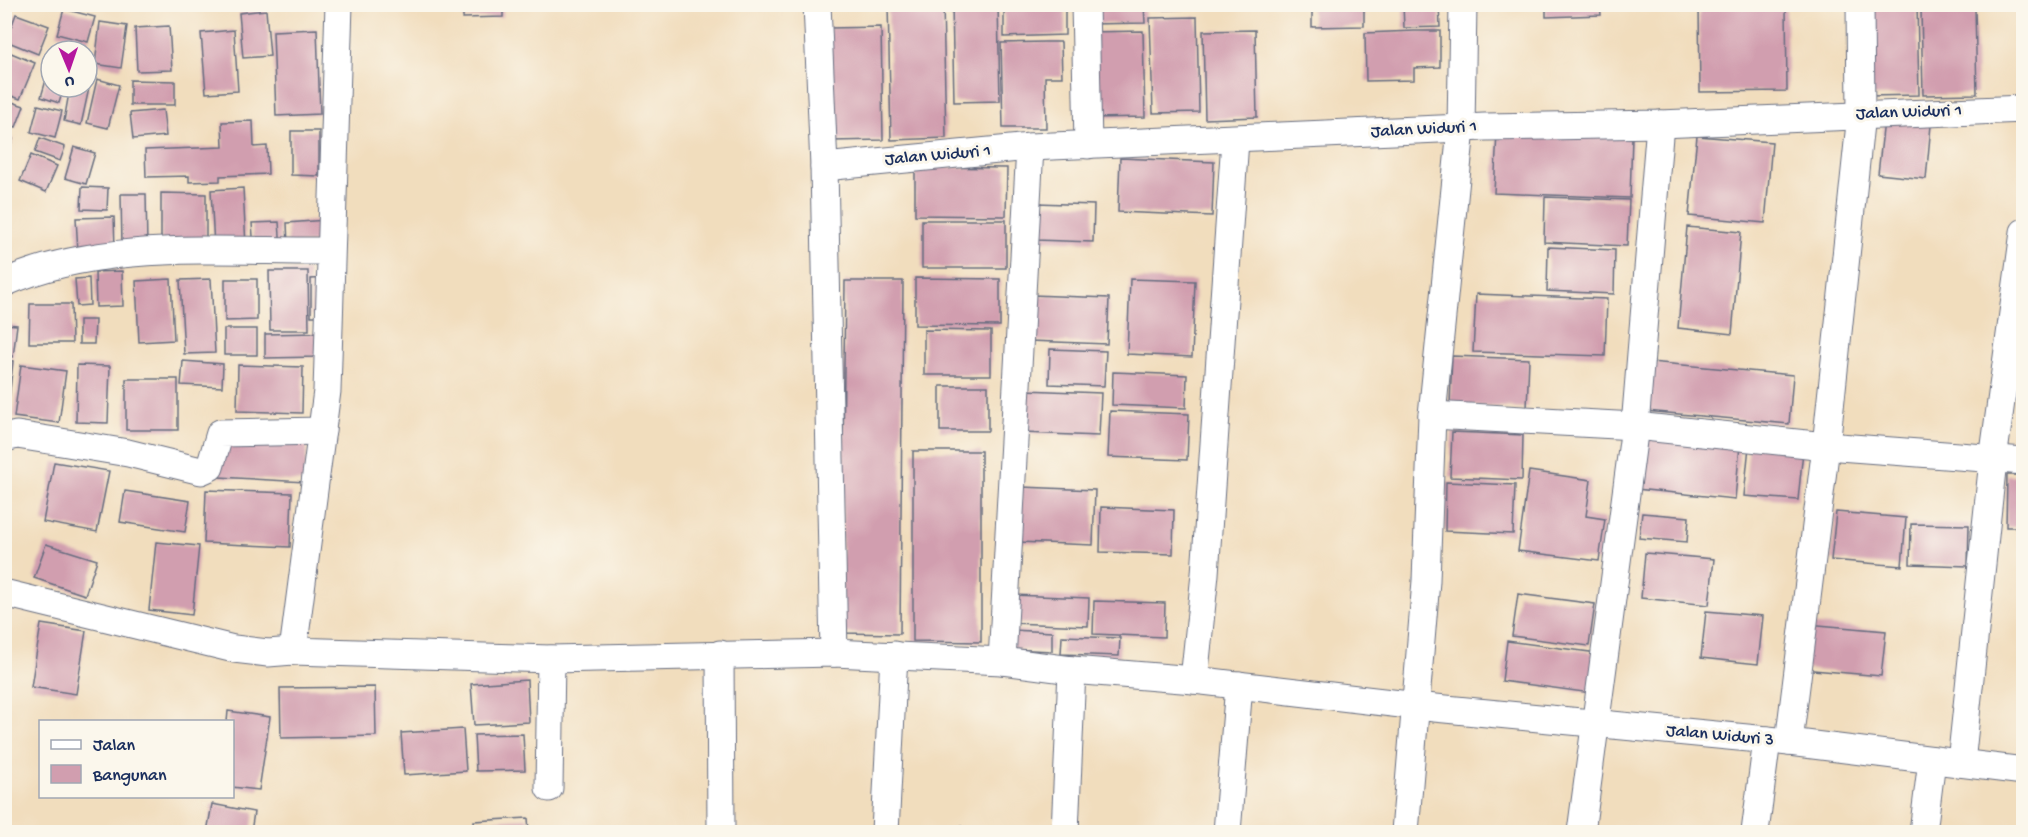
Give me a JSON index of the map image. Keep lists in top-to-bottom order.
{
  "streets": {
    "street": ["Jalan Widuri 1", "Jalan Widuri 3"]
  },
  "legend": ["Jalan", "Bangunan"],
  "north": "bottom"
}
